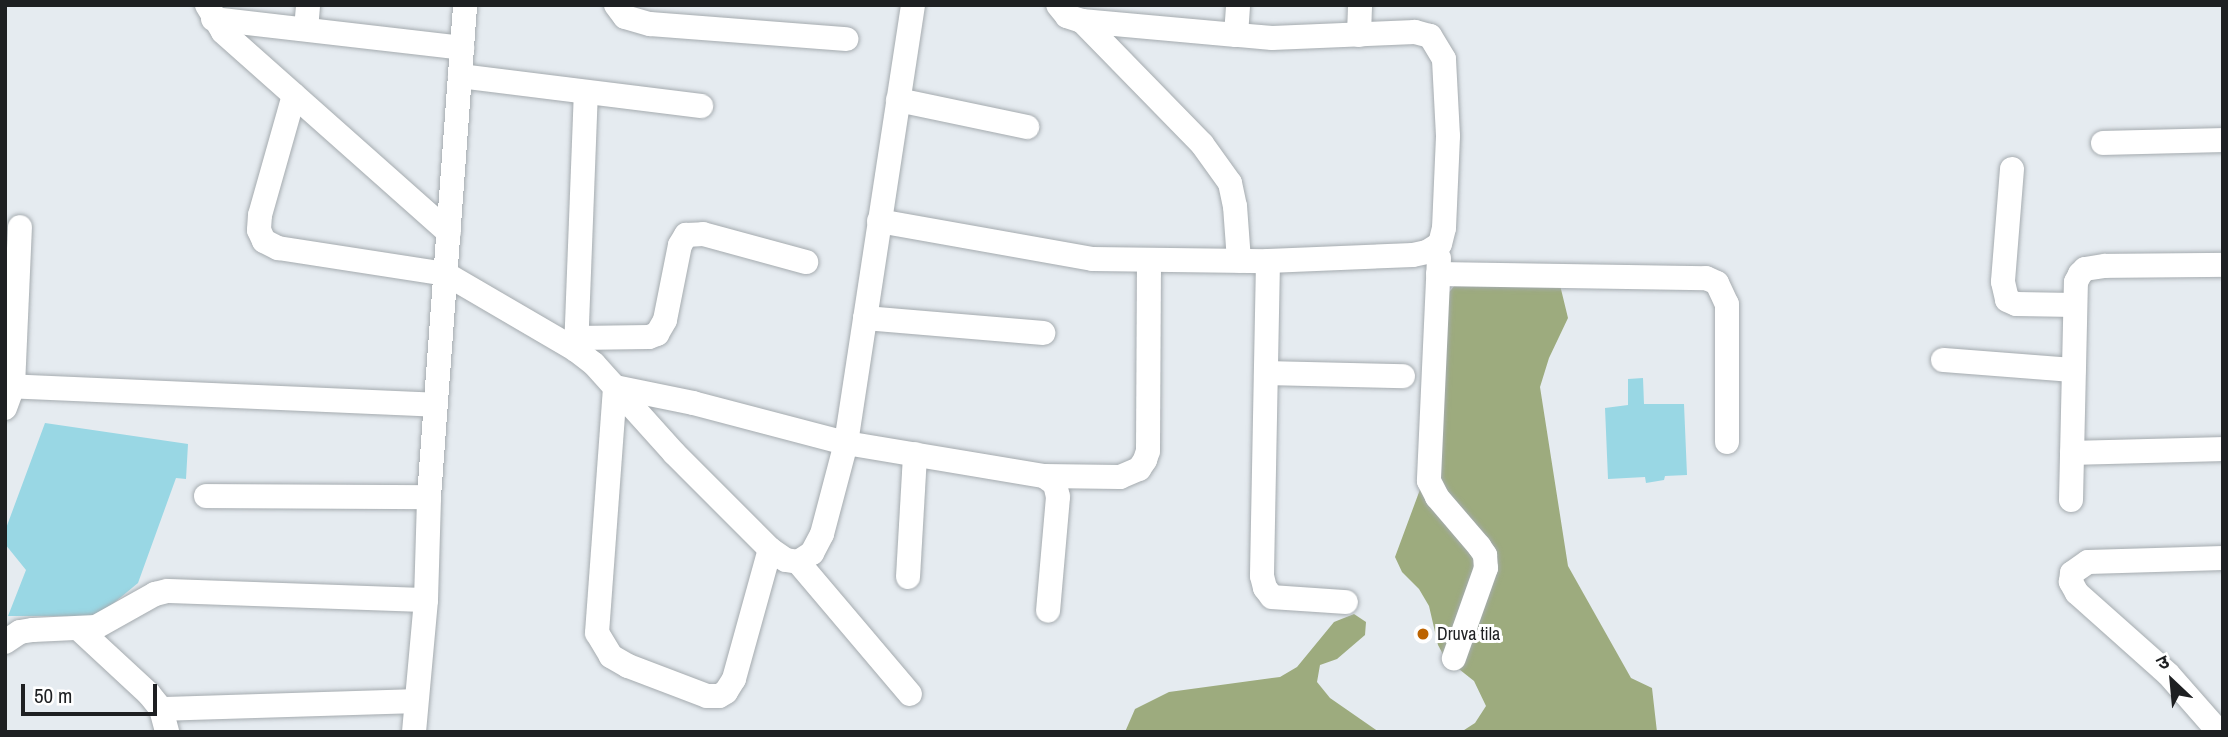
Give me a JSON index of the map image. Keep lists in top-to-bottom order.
{
  "places": ["Druva tila"],
  "scale_bar": "50 m",
  "north": "top left"
}
